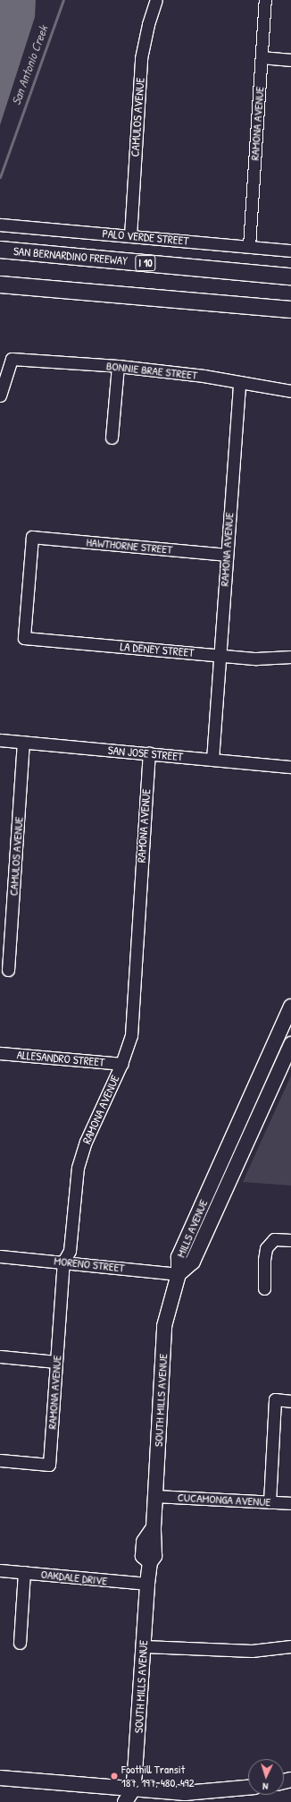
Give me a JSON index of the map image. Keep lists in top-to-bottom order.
{
  "streets": {
    "highway": ["SAN BERNARDINO FREEWAY", "I 10"],
    "main road": ["MILLS AVENUE", "SOUTH MILLS AVENUE"],
    "street": [
      "CAMULOS AVENUE",
      "RAMONA AVENUE",
      "PALO VERDE STREET",
      "BONNIE BRAE STREET",
      "HAWTHORNE STREET",
      "LA DENEY STREET",
      "SAN JOSE STREET",
      "ALLESANDRO STREET",
      "MORENO STREET",
      "CUCAMONGA AVENUE",
      "OAKDALE DRIVE"
    ]
  },
  "crossings": [
    ["CAMULOS AVENUE", "PALO VERDE STREET"],
    ["CAMULOS AVENUE", "SAN JOSE STREET"],
    ["RAMONA AVENUE", "PALO VERDE STREET"],
    ["RAMONA AVENUE", "BONNIE BRAE STREET"],
    ["RAMONA AVENUE", "HAWTHORNE STREET"],
    ["RAMONA AVENUE", "LA DENEY STREET"],
    ["RAMONA AVENUE", "SAN JOSE STREET"],
    ["RAMONA AVENUE", "ALLESANDRO STREET"],
    ["RAMONA AVENUE", "MORENO STREET"],
    ["HAWTHORNE STREET", "LA DENEY STREET"],
    ["MILLS AVENUE", "MORENO STREET"],
    ["MILLS AVENUE", "SOUTH MILLS AVENUE"],
    ["MORENO STREET", "SOUTH MILLS AVENUE"],
    ["SOUTH MILLS AVENUE", "CUCAMONGA AVENUE"],
    ["SOUTH MILLS AVENUE", "OAKDALE DRIVE"]
  ],
  "water": ["San Antonio Creek"],
  "places": ["Foothill Transit 187, 197, 480, 492"],
  "north": "bottom"
}
